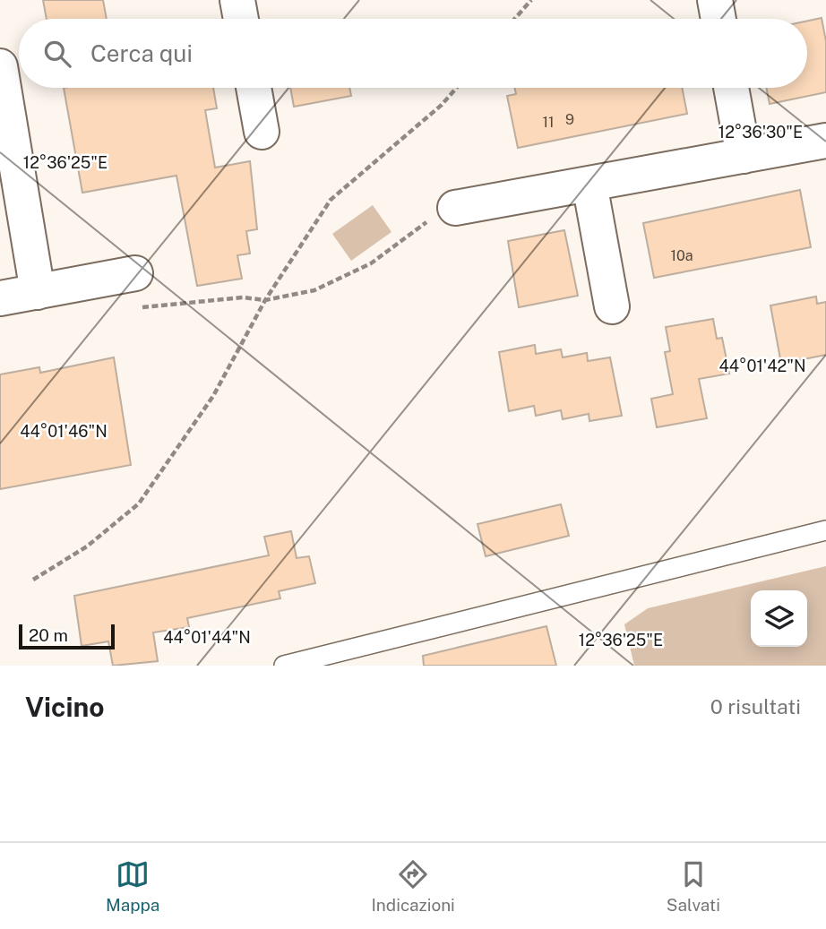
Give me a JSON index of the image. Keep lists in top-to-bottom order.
{
  "house_numbers": ["9", "11", "10a"],
  "scale_bar": "20 m",
  "page": {
    "search": "Cerca qui",
    "scale": "20 m",
    "heading": ["Vicino", "0 risultati"],
    "nav": ["Mappa", "Indicazioni", "Salvati"]
  },
  "coordinates": [
    "12°36'30\"E",
    "12°36'25\"E",
    "44°01'42\"N",
    "44°01'46\"N",
    "44°01'44\"N"
  ]
}
